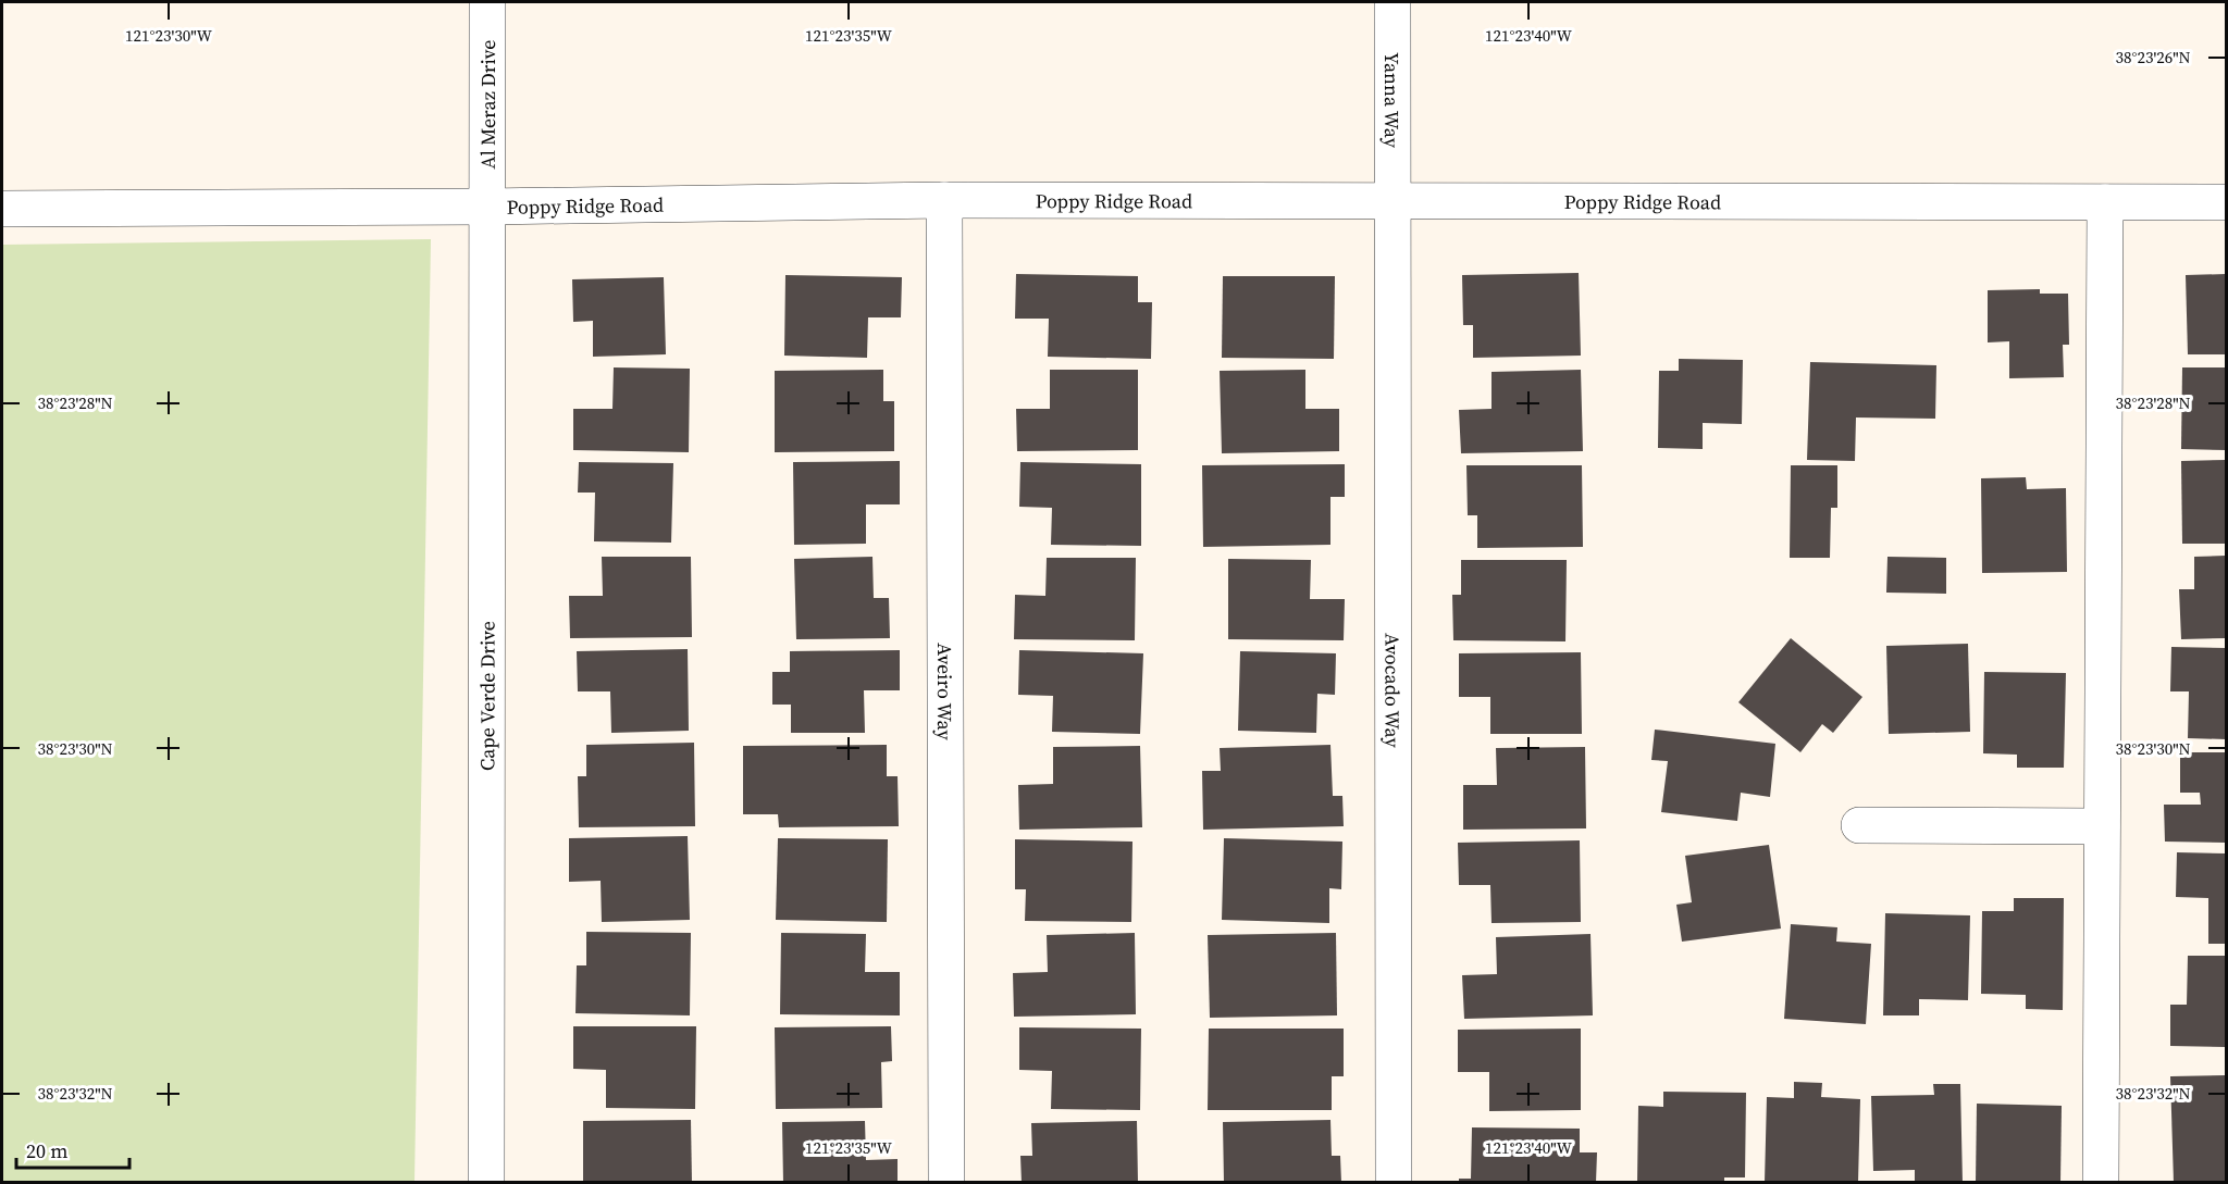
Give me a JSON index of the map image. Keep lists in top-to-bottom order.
{
  "streets": {
    "street": [
      "Yanna Way",
      "Al Meraz Drive",
      "Poppy Ridge Road",
      "Avocado Way",
      "Aveiro Way",
      "Cape Verde Drive"
    ]
  },
  "crossings": [
    ["Yanna Way", "Poppy Ridge Road"],
    ["Yanna Way", "Avocado Way"],
    ["Al Meraz Drive", "Poppy Ridge Road"],
    ["Al Meraz Drive", "Cape Verde Drive"],
    ["Poppy Ridge Road", "Avocado Way"],
    ["Poppy Ridge Road", "Aveiro Way"],
    ["Poppy Ridge Road", "Cape Verde Drive"]
  ],
  "scale_bar": "20 m",
  "coordinates": [
    "121°23'30\"W",
    "121°23'35\"W",
    "121°23'40\"W",
    "38°23'26\"N",
    "38°23'28\"N",
    "38°23'30\"N",
    "38°23'32\"N"
  ]
}
